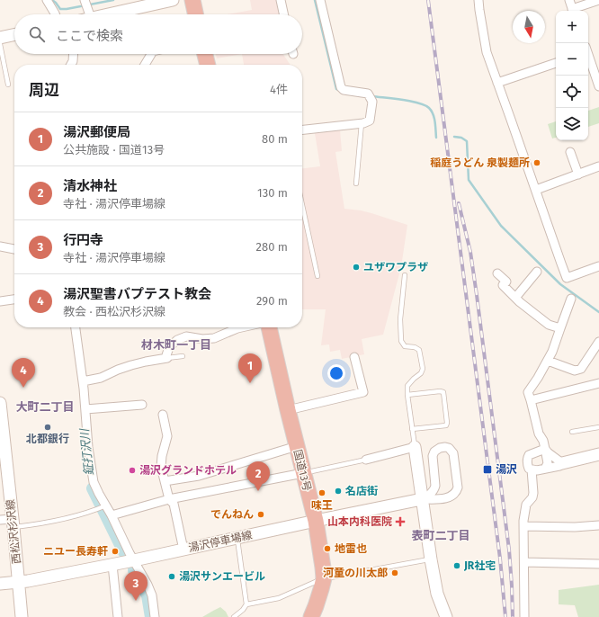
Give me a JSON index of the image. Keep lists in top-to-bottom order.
{
  "streets": {
    "highway": ["国道13号"],
    "main road": ["西松沢杉沢線", "湯沢停車場線"]
  },
  "crossings": [
    ["国道13号", "湯沢停車場線"],
    ["西松沢杉沢線", "湯沢停車場線"]
  ],
  "districts": ["材木町一丁目", "大町二丁目", "表町二丁目"],
  "water": ["鉦打沢川"],
  "places": {
    "other": [
      "稲庭うどん 泉製麺所",
      "ユザワプラザ",
      "北都銀行",
      "湯沢グランドホテル",
      "名店街",
      "味王",
      "でんねん",
      "地雷也",
      "ニユー長寿軒",
      "JR社宅",
      "河童の川太郎",
      "湯沢サンエービル"
    ],
    "transit": ["湯沢"],
    "health": ["山本内科医院"]
  },
  "north": "bottom",
  "page": {
    "map_buttons": ["+", "−"],
    "search": "ここで検索",
    "heading": ["周辺", "4件"],
    "list": [
      {
        "mark": "1",
        "name": "湯沢郵便局",
        "note": "公共施設 · 国道13号",
        "value": "80 m"
      },
      {
        "mark": "2",
        "name": "清水神社",
        "note": "寺社 · 湯沢停車場線",
        "value": "130 m"
      },
      {
        "mark": "3",
        "name": "行円寺",
        "note": "寺社 · 湯沢停車場線",
        "value": "280 m"
      },
      {
        "mark": "4",
        "name": "湯沢聖書バプテスト教会",
        "note": "教会 · 西松沢杉沢線",
        "value": "290 m"
      }
    ],
    "pins": [
      "1",
      "4",
      "2",
      "3"
    ]
  }
}
